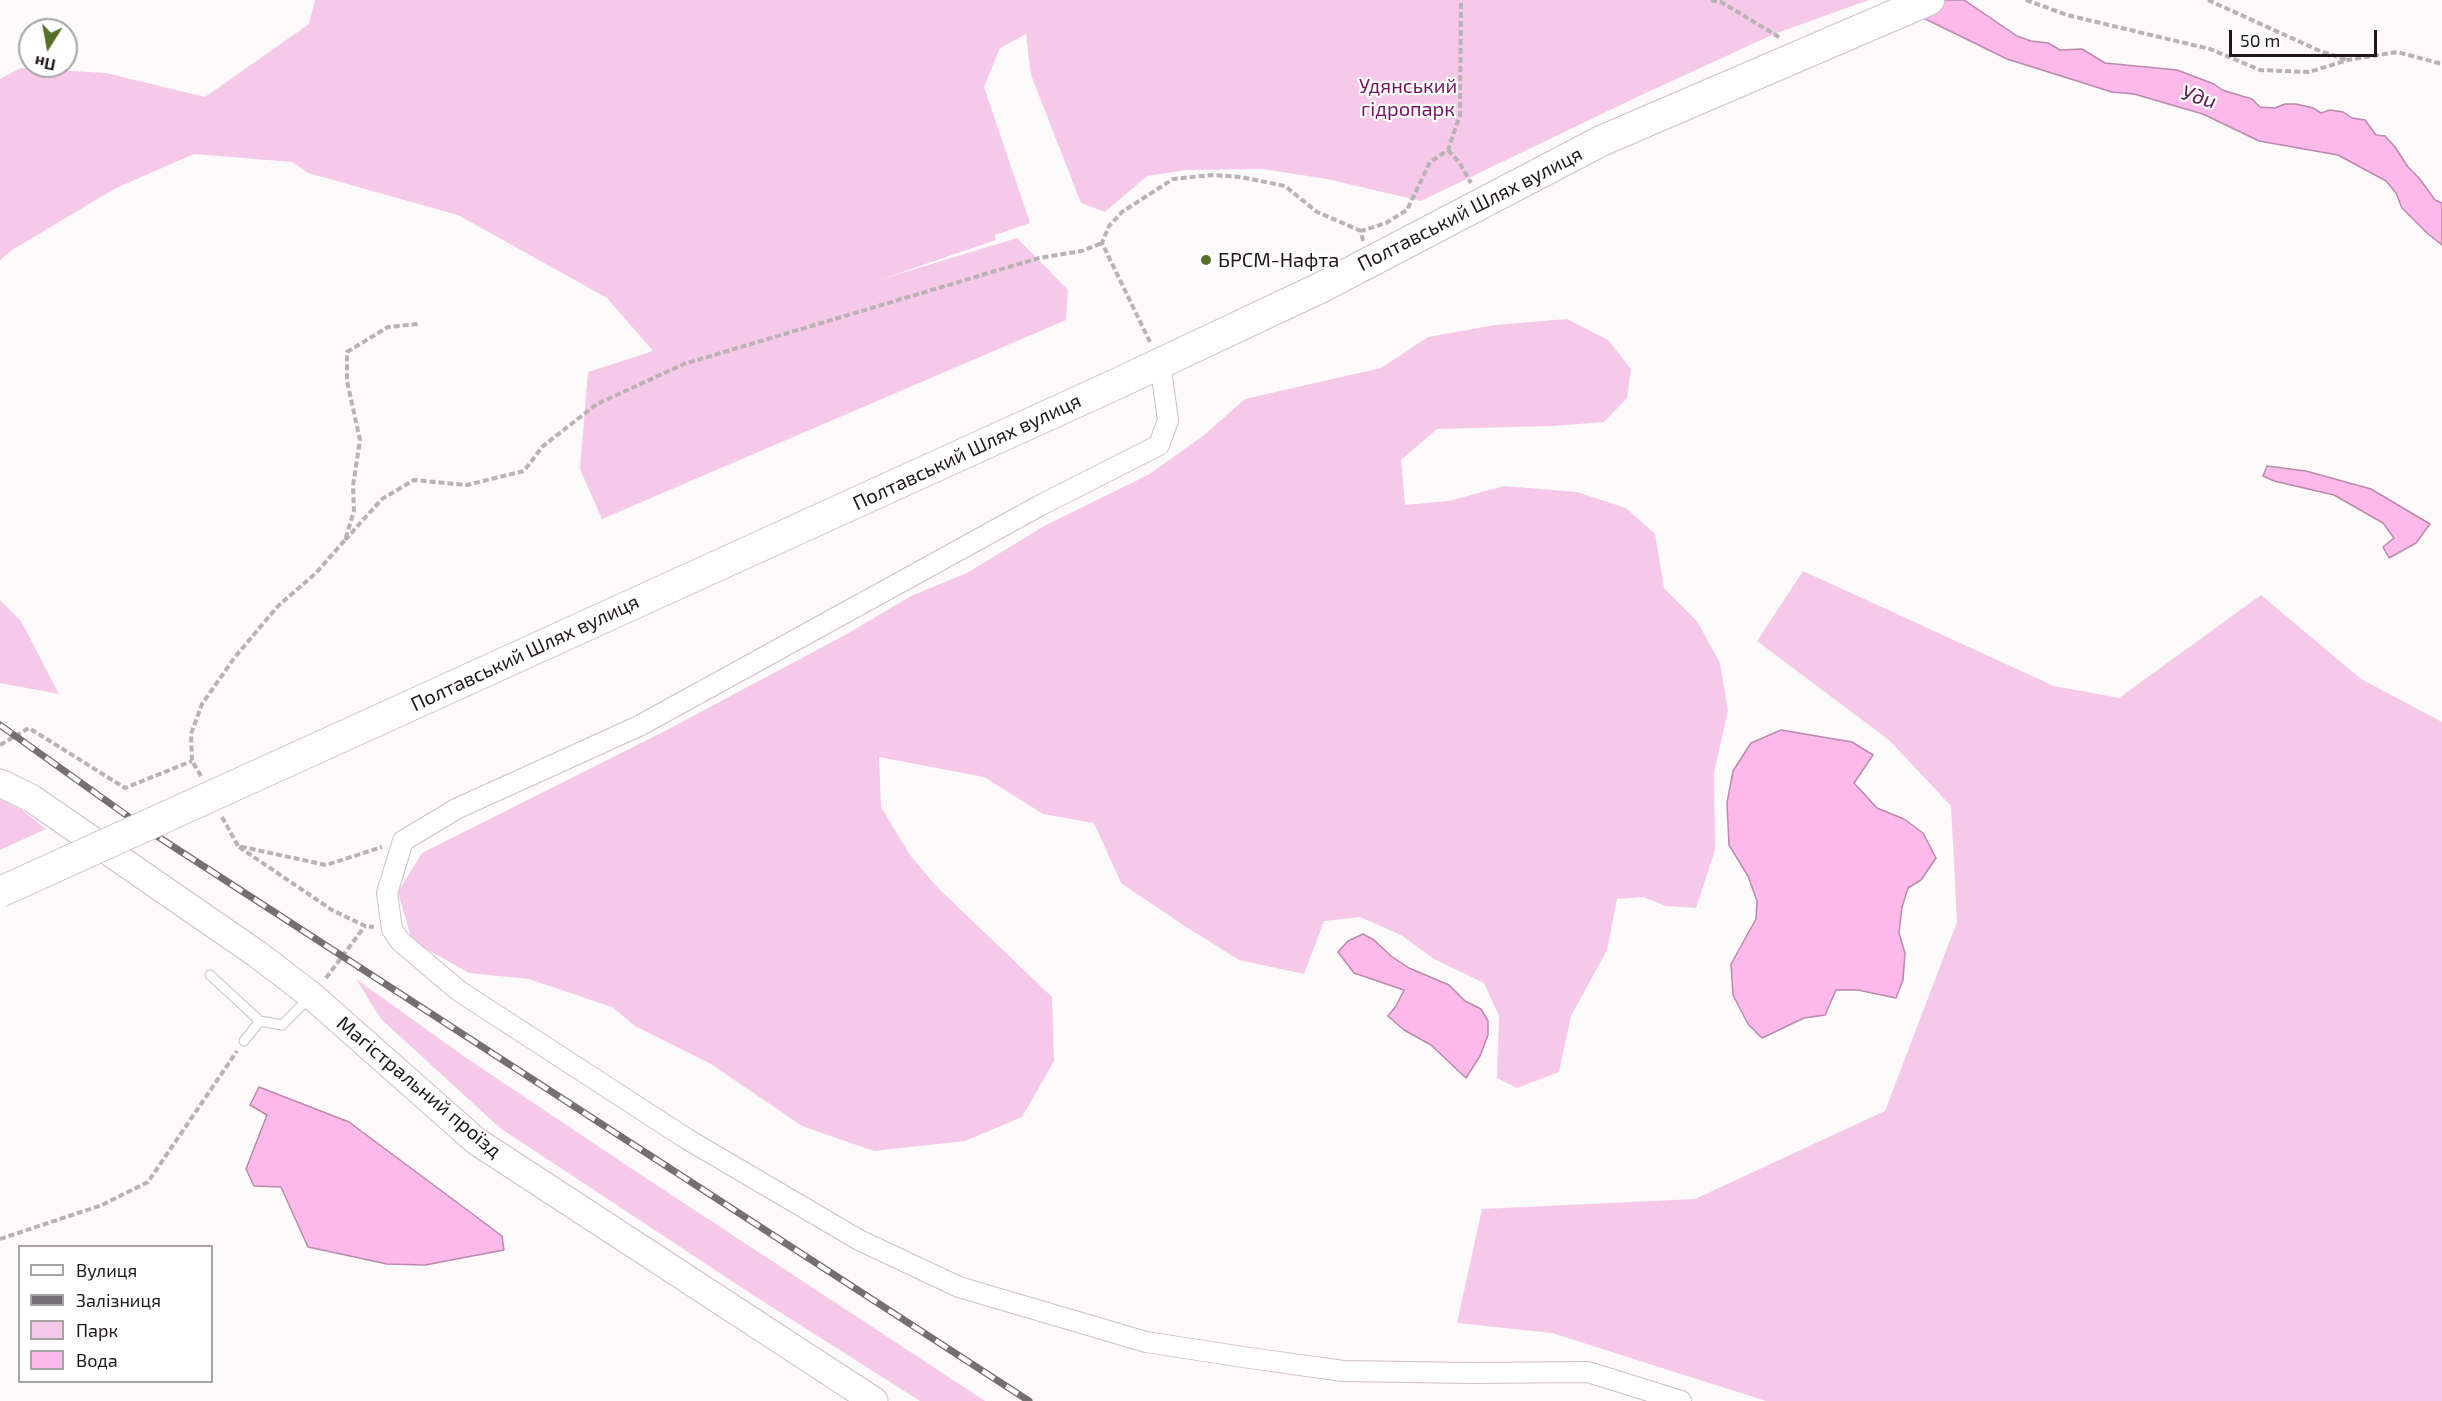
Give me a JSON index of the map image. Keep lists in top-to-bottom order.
{
  "streets": {
    "main road": ["Полтавський Шлях вулиця", "Магістральний проїзд"]
  },
  "water": ["Уди"],
  "parks": ["Удянський гідропарк"],
  "places": ["БРСМ-Нафта"],
  "legend": [
    "Вулиця",
    "Залізниця",
    "Парк",
    "Вода"
  ],
  "scale_bar": "50 m",
  "north": "bottom"
}
